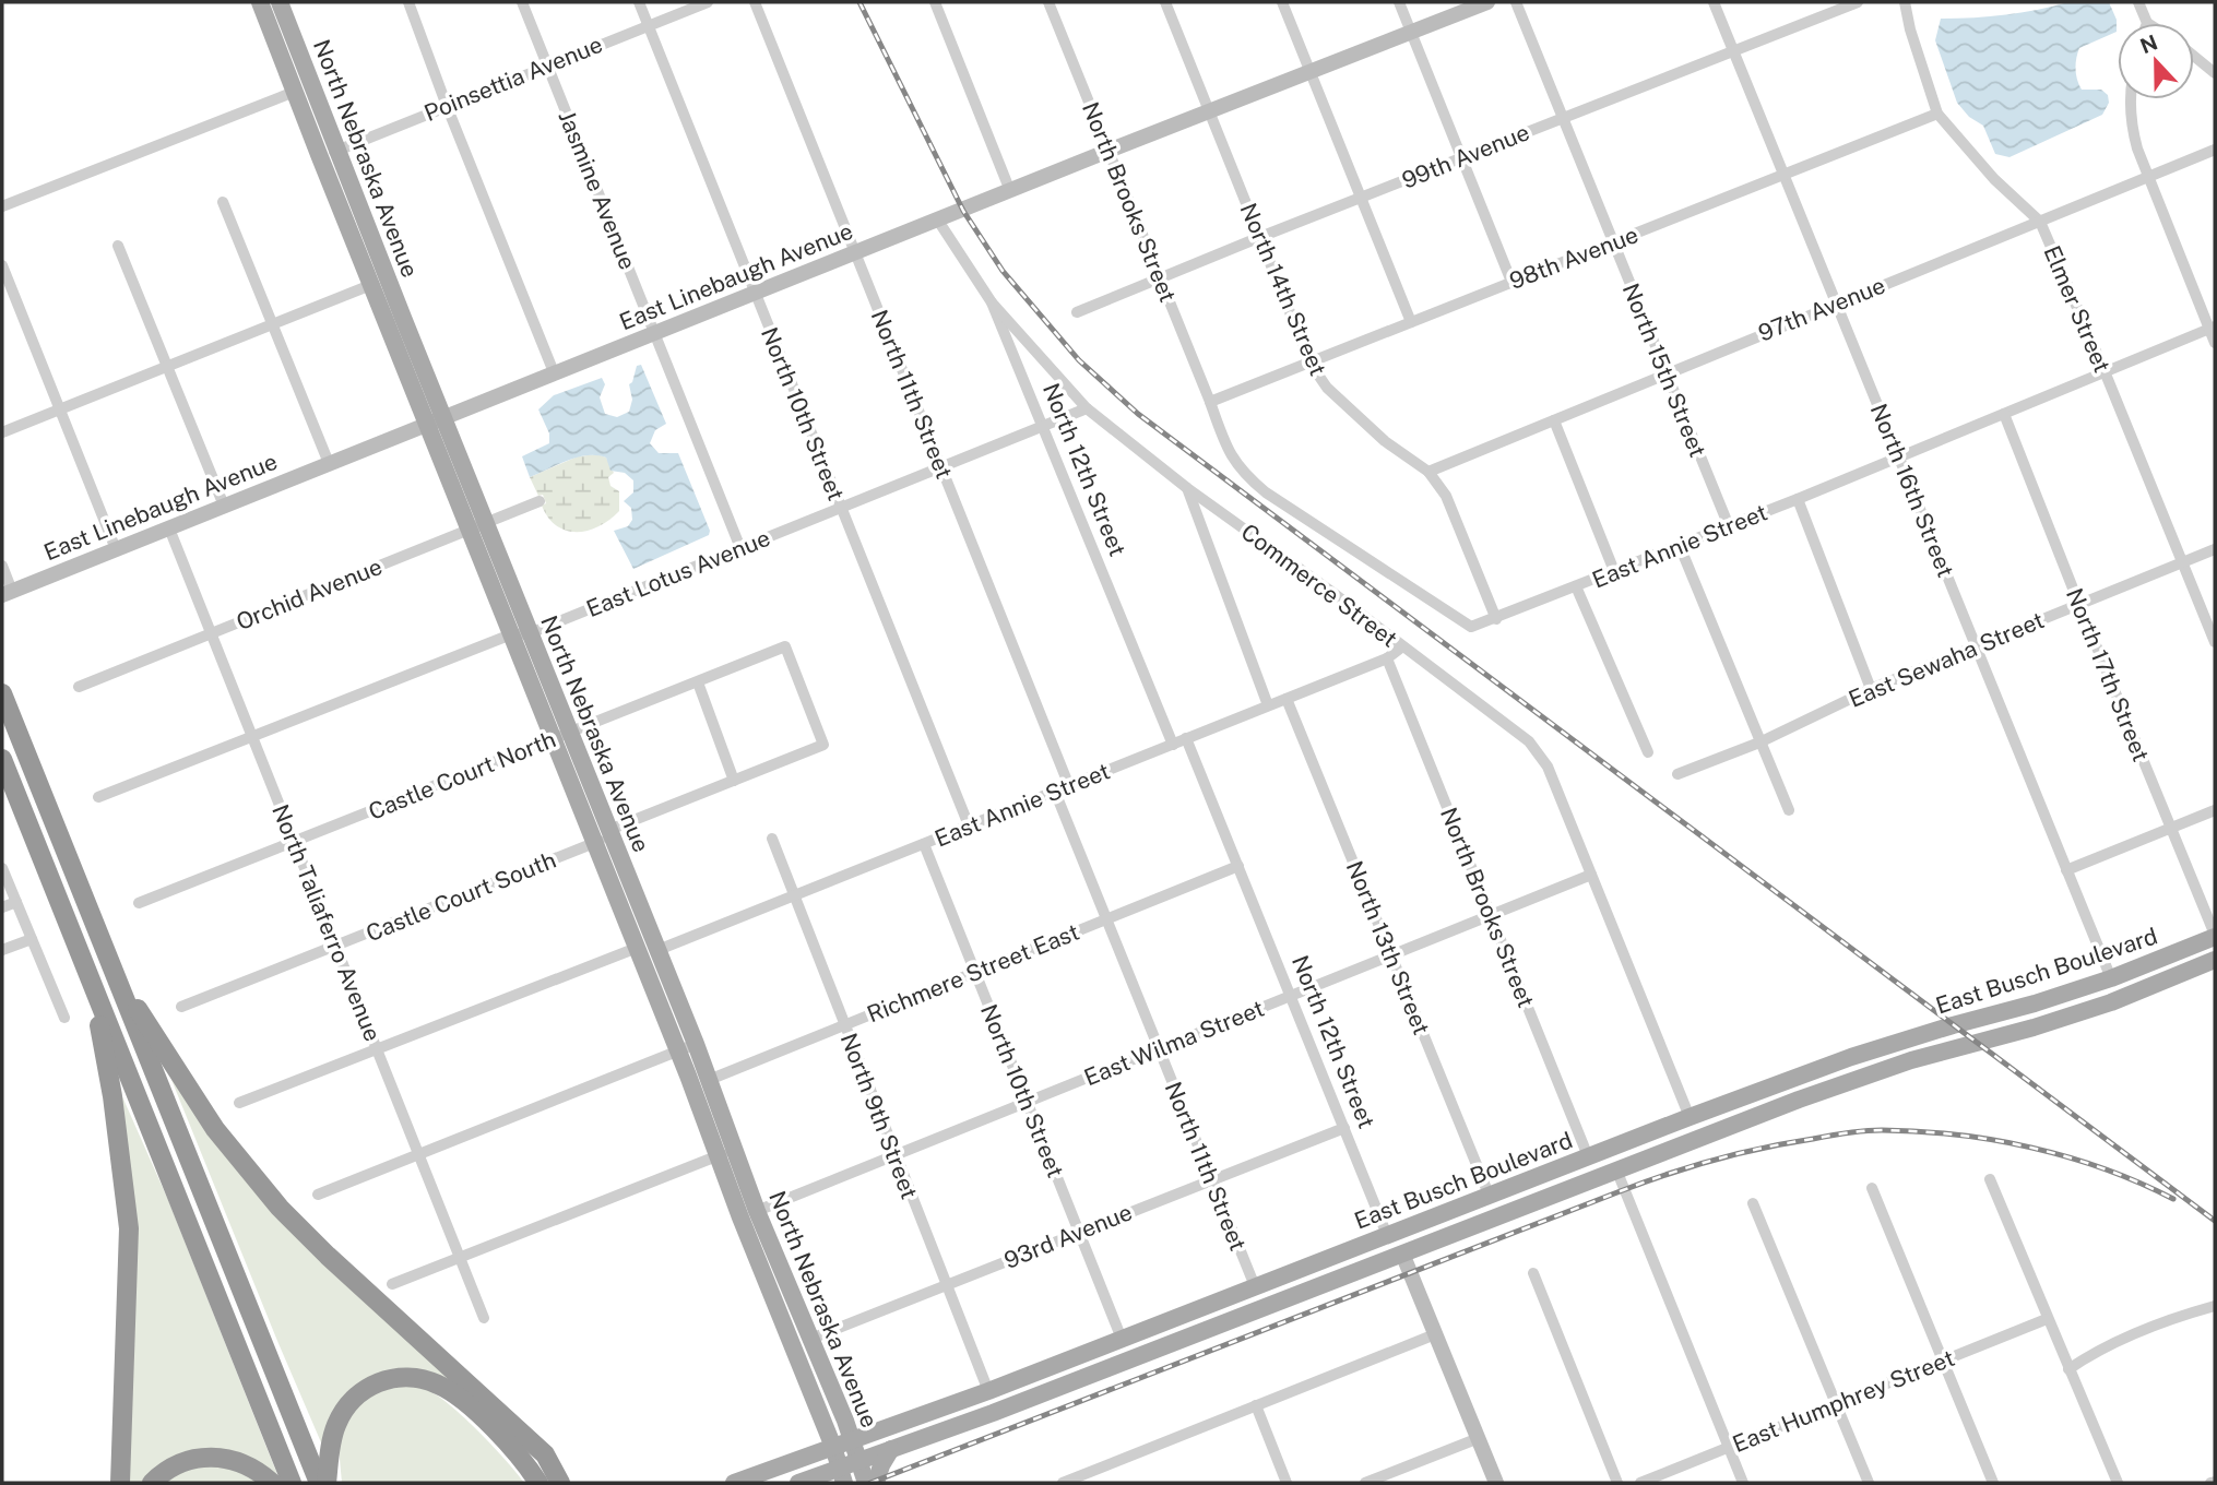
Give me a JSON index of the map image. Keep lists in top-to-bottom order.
{
  "streets": {
    "main road": ["North Nebraska Avenue", "East Busch Boulevard"],
    "street": [
      "Poinsettia Avenue",
      "99th Avenue",
      "Jasmine Avenue",
      "North Brooks Street",
      "98th Avenue",
      "East Linebaugh Avenue",
      "North 14th Street",
      "97th Avenue",
      "Elmer Street",
      "North 15th Street",
      "North 11th Street",
      "North 10th Street",
      "North 12th Street",
      "North 16th Street",
      "East Annie Street",
      "East Lotus Avenue",
      "Commerce Street",
      "Orchid Avenue",
      "East Sewaha Street",
      "North 17th Street",
      "Castle Court North",
      "Castle Court South",
      "North Taliaferro Avenue",
      "North 13th Street",
      "Richmere Street East",
      "East Wilma Street",
      "North 9th Street",
      "93rd Avenue",
      "East Humphrey Street"
    ]
  },
  "crossings": [
    ["Poinsettia Avenue", "North Nebraska Avenue"],
    ["Poinsettia Avenue", "Jasmine Avenue"],
    ["Poinsettia Avenue", "North 10th Street"],
    ["99th Avenue", "North Brooks Street"],
    ["99th Avenue", "North 14th Street"],
    ["99th Avenue", "North 15th Street"],
    ["99th Avenue", "North 16th Street"],
    ["North Nebraska Avenue", "East Linebaugh Avenue"],
    ["North Nebraska Avenue", "East Annie Street"],
    ["North Nebraska Avenue", "East Lotus Avenue"],
    ["North Nebraska Avenue", "Orchid Avenue"],
    ["North Nebraska Avenue", "Castle Court North"],
    ["North Nebraska Avenue", "Castle Court South"],
    ["North Nebraska Avenue", "East Busch Boulevard"],
    ["North Nebraska Avenue", "Richmere Street East"],
    ["North Nebraska Avenue", "East Wilma Street"],
    ["North Nebraska Avenue", "93rd Avenue"],
    ["Jasmine Avenue", "East Linebaugh Avenue"],
    ["Jasmine Avenue", "East Lotus Avenue"],
    ["North Brooks Street", "98th Avenue"],
    ["North Brooks Street", "East Linebaugh Avenue"],
    ["North Brooks Street", "East Annie Street"],
    ["North Brooks Street", "East Busch Boulevard"],
    ["North Brooks Street", "East Wilma Street"],
    ["98th Avenue", "North 14th Street"],
    ["98th Avenue", "Elmer Street"],
    ["98th Avenue", "North 15th Street"],
    ["98th Avenue", "North 16th Street"],
    ["98th Avenue", "East Annie Street"],
    ["East Linebaugh Avenue", "North 14th Street"],
    ["East Linebaugh Avenue", "North 11th Street"],
    ["East Linebaugh Avenue", "North 10th Street"],
    ["East Linebaugh Avenue", "North 12th Street"],
    ["East Linebaugh Avenue", "North Taliaferro Avenue"],
    ["North 14th Street", "97th Avenue"],
    ["North 14th Street", "East Annie Street"],
    ["97th Avenue", "Elmer Street"],
    ["97th Avenue", "North 15th Street"],
    ["97th Avenue", "North 16th Street"],
    ["Elmer Street", "East Annie Street"],
    ["Elmer Street", "East Sewaha Street"],
    ["North 15th Street", "East Annie Street"],
    ["North 11th Street", "East Annie Street"],
    ["North 11th Street", "East Lotus Avenue"],
    ["North 11th Street", "East Busch Boulevard"],
    ["North 11th Street", "Richmere Street East"],
    ["North 11th Street", "East Wilma Street"],
    ["North 11th Street", "93rd Avenue"],
    ["North 10th Street", "East Annie Street"],
    ["North 10th Street", "East Lotus Avenue"],
    ["North 10th Street", "East Busch Boulevard"],
    ["North 10th Street", "Richmere Street East"],
    ["North 10th Street", "East Wilma Street"],
    ["North 10th Street", "93rd Avenue"],
    ["North 12th Street", "East Annie Street"],
    ["North 12th Street", "East Lotus Avenue"],
    ["North 12th Street", "Commerce Street"],
    ["North 12th Street", "East Busch Boulevard"],
    ["North 12th Street", "Richmere Street East"],
    ["North 12th Street", "East Wilma Street"],
    ["North 12th Street", "93rd Avenue"],
    ["North 16th Street", "East Annie Street"],
    ["North 16th Street", "East Sewaha Street"],
    ["North 16th Street", "East Busch Boulevard"],
    ["East Annie Street", "Commerce Street"],
    ["East Annie Street", "North 17th Street"],
    ["East Annie Street", "North Taliaferro Avenue"],
    ["East Annie Street", "North 13th Street"],
    ["East Annie Street", "North 9th Street"],
    ["East Lotus Avenue", "Commerce Street"],
    ["East Lotus Avenue", "North Taliaferro Avenue"],
    ["Commerce Street", "East Wilma Street"],
    ["Orchid Avenue", "North Taliaferro Avenue"],
    ["East Sewaha Street", "North 17th Street"],
    ["North 17th Street", "East Busch Boulevard"],
    ["Castle Court North", "Castle Court South"],
    ["Castle Court North", "North Taliaferro Avenue"],
    ["Castle Court South", "North Taliaferro Avenue"],
    ["North 13th Street", "East Busch Boulevard"],
    ["North 13th Street", "East Wilma Street"],
    ["East Busch Boulevard", "North 9th Street"],
    ["Richmere Street East", "North 9th Street"],
    ["East Wilma Street", "North 9th Street"],
    ["North 9th Street", "93rd Avenue"]
  ],
  "north": "top"
}
